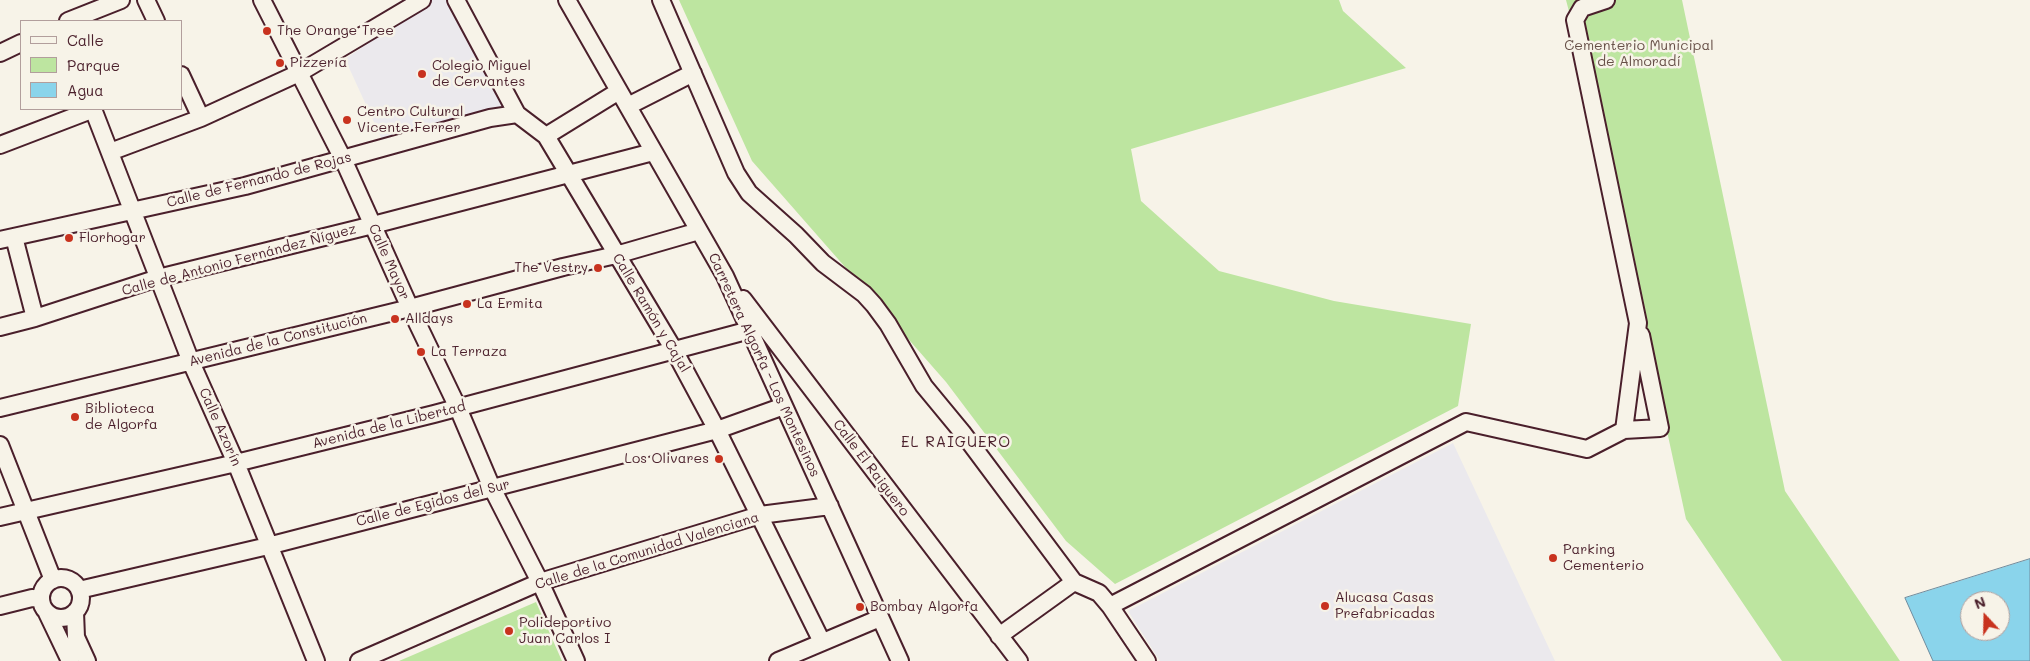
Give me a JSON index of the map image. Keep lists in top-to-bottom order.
{
  "streets": {
    "street": [
      "Calle de Fernando de Rojas",
      "Calle de Antonio Fernández Ñíguez",
      "Calle Mayor",
      "Calle Ramón y Cajal",
      "Avenida de la Constitución",
      "Carretera Algorfa - Los Montesinos",
      "Avenida de la Libertad",
      "Calle Azorín",
      "Calle El Raiguero",
      "Calle de Egidos del Sur",
      "Calle de la Comunidad Valenciana"
    ]
  },
  "crossings": [
    ["Calle de Fernando de Rojas", "Calle Mayor"],
    ["Calle de Fernando de Rojas", "Calle Ramón y Cajal"],
    ["Calle de Fernando de Rojas", "Calle Azorín"],
    ["Calle de Antonio Fernández Ñíguez", "Calle Mayor"],
    ["Calle de Antonio Fernández Ñíguez", "Calle Ramón y Cajal"],
    ["Calle de Antonio Fernández Ñíguez", "Carretera Algorfa - Los Montesinos"],
    ["Calle de Antonio Fernández Ñíguez", "Calle Azorín"],
    ["Calle Mayor", "Avenida de la Constitución"],
    ["Calle Mayor", "Avenida de la Libertad"],
    ["Calle Mayor", "Calle de Egidos del Sur"],
    ["Calle Mayor", "Calle de la Comunidad Valenciana"],
    ["Calle Ramón y Cajal", "Avenida de la Constitución"],
    ["Calle Ramón y Cajal", "Avenida de la Libertad"],
    ["Calle Ramón y Cajal", "Calle de Egidos del Sur"],
    ["Calle Ramón y Cajal", "Calle de la Comunidad Valenciana"],
    ["Avenida de la Constitución", "Carretera Algorfa - Los Montesinos"],
    ["Avenida de la Constitución", "Calle Azorín"],
    ["Carretera Algorfa - Los Montesinos", "Avenida de la Libertad"],
    ["Carretera Algorfa - Los Montesinos", "Calle El Raiguero"],
    ["Carretera Algorfa - Los Montesinos", "Calle de Egidos del Sur"],
    ["Carretera Algorfa - Los Montesinos", "Calle de la Comunidad Valenciana"],
    ["Avenida de la Libertad", "Calle Azorín"],
    ["Calle Azorín", "Calle de Egidos del Sur"]
  ],
  "districts": ["EL RAIGUERO"],
  "parks": ["Cementerio Municipal de Almoradí"],
  "places": [
    "The Orange Tree",
    "Pizzería",
    "Colegio Miguel de Cervantes",
    "Centro Cultural Vicente Ferrer",
    "Florhogar",
    "The Vestry",
    "La Ermita",
    "Alldays",
    "La Terraza",
    "Biblioteca de Algorfa",
    "Los Olivares",
    "Parking Cementerio",
    "Alucasa Casas Prefabricadas",
    "Bombay Algorfa",
    "Polideportivo Juan Carlos I"
  ],
  "legend": ["Calle", "Parque", "Agua"],
  "north": "top"
}
